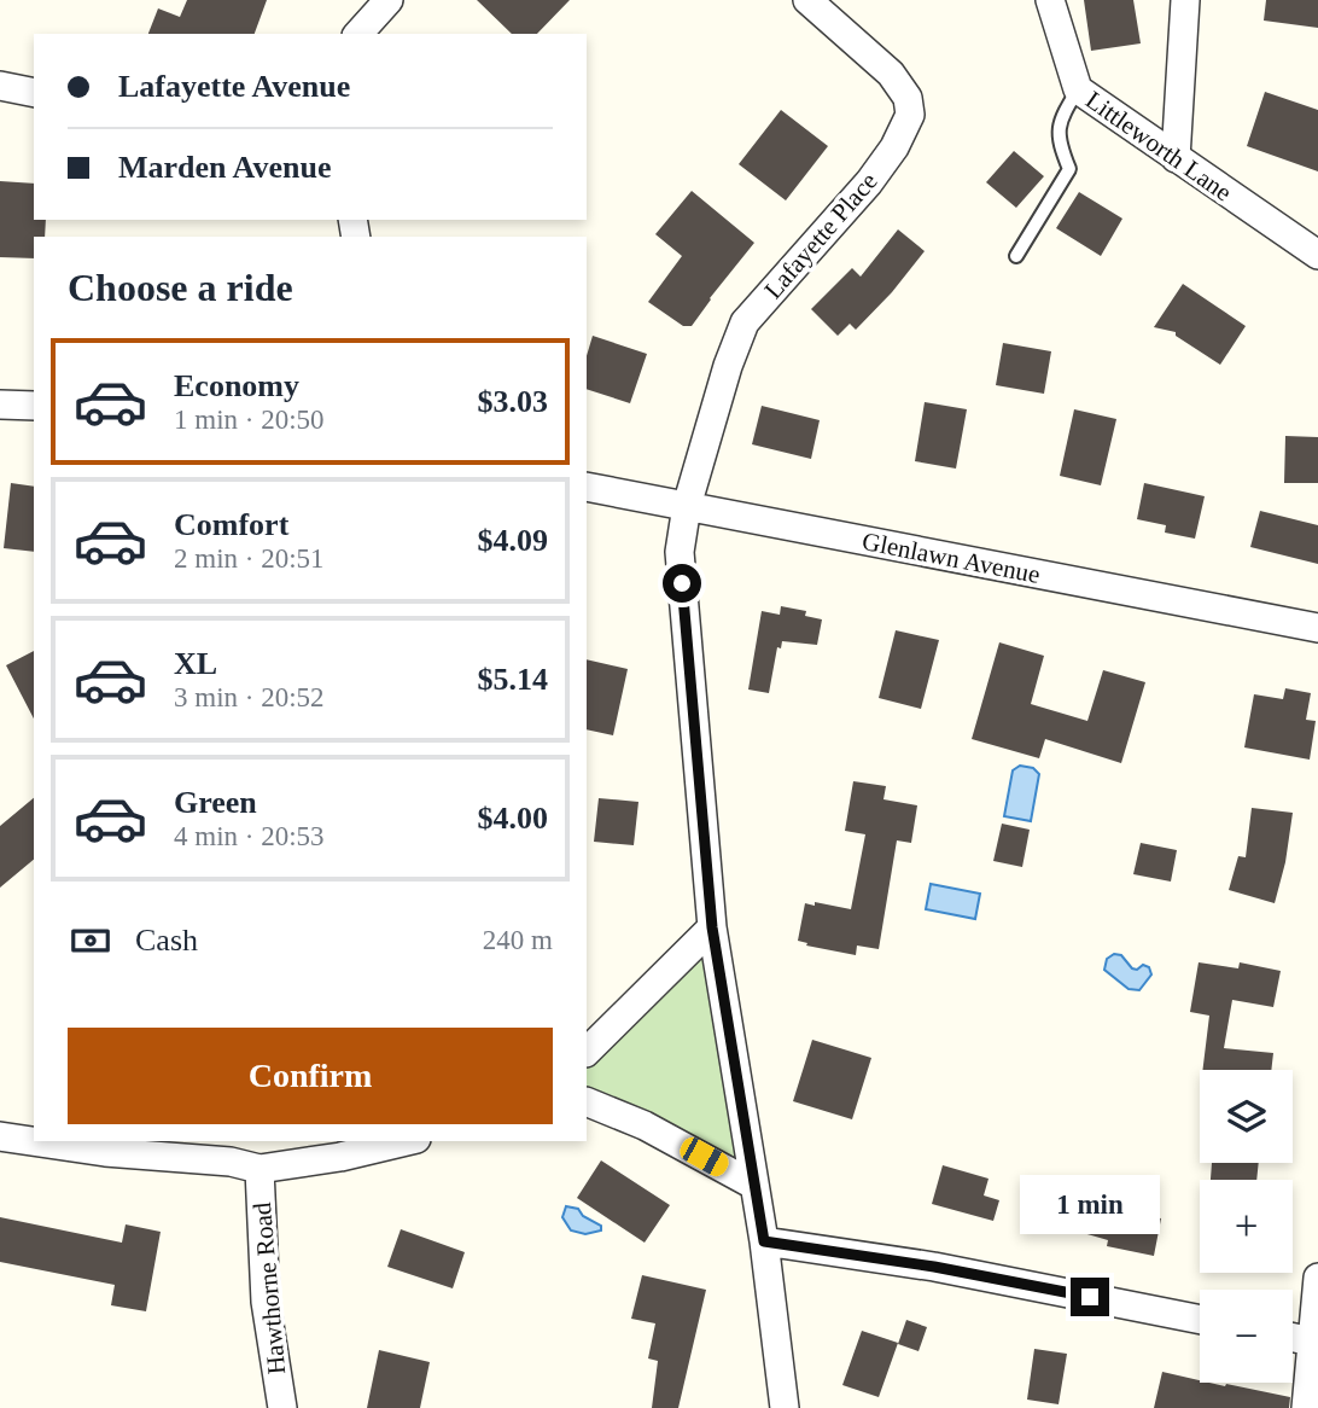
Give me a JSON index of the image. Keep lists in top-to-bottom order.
{
  "streets": {
    "street": [
      "Littleworth Lane",
      "Lafayette Place",
      "Glenlawn Avenue",
      "Hawthorne Road"
    ]
  },
  "crossings": [
    ["Lafayette Place", "Glenlawn Avenue"]
  ],
  "page": {
    "banner": ["Lafayette Avenue", "Marden Avenue"],
    "heading": "Choose a ride",
    "list": [
      {
        "name": "Economy",
        "note": "1 min · 20:50",
        "value": "$3.03"
      },
      {
        "name": "Comfort",
        "note": "2 min · 20:51",
        "value": "$4.09"
      },
      {
        "name": "XL",
        "note": "3 min · 20:52",
        "value": "$5.14"
      },
      {
        "name": "Green",
        "note": "4 min · 20:53",
        "value": "$4.00"
      }
    ],
    "pay": ["Cash", "240 m"],
    "buttons": "Confirm",
    "map_buttons": ["+", "−"],
    "bubble": "1 min"
  }
}
